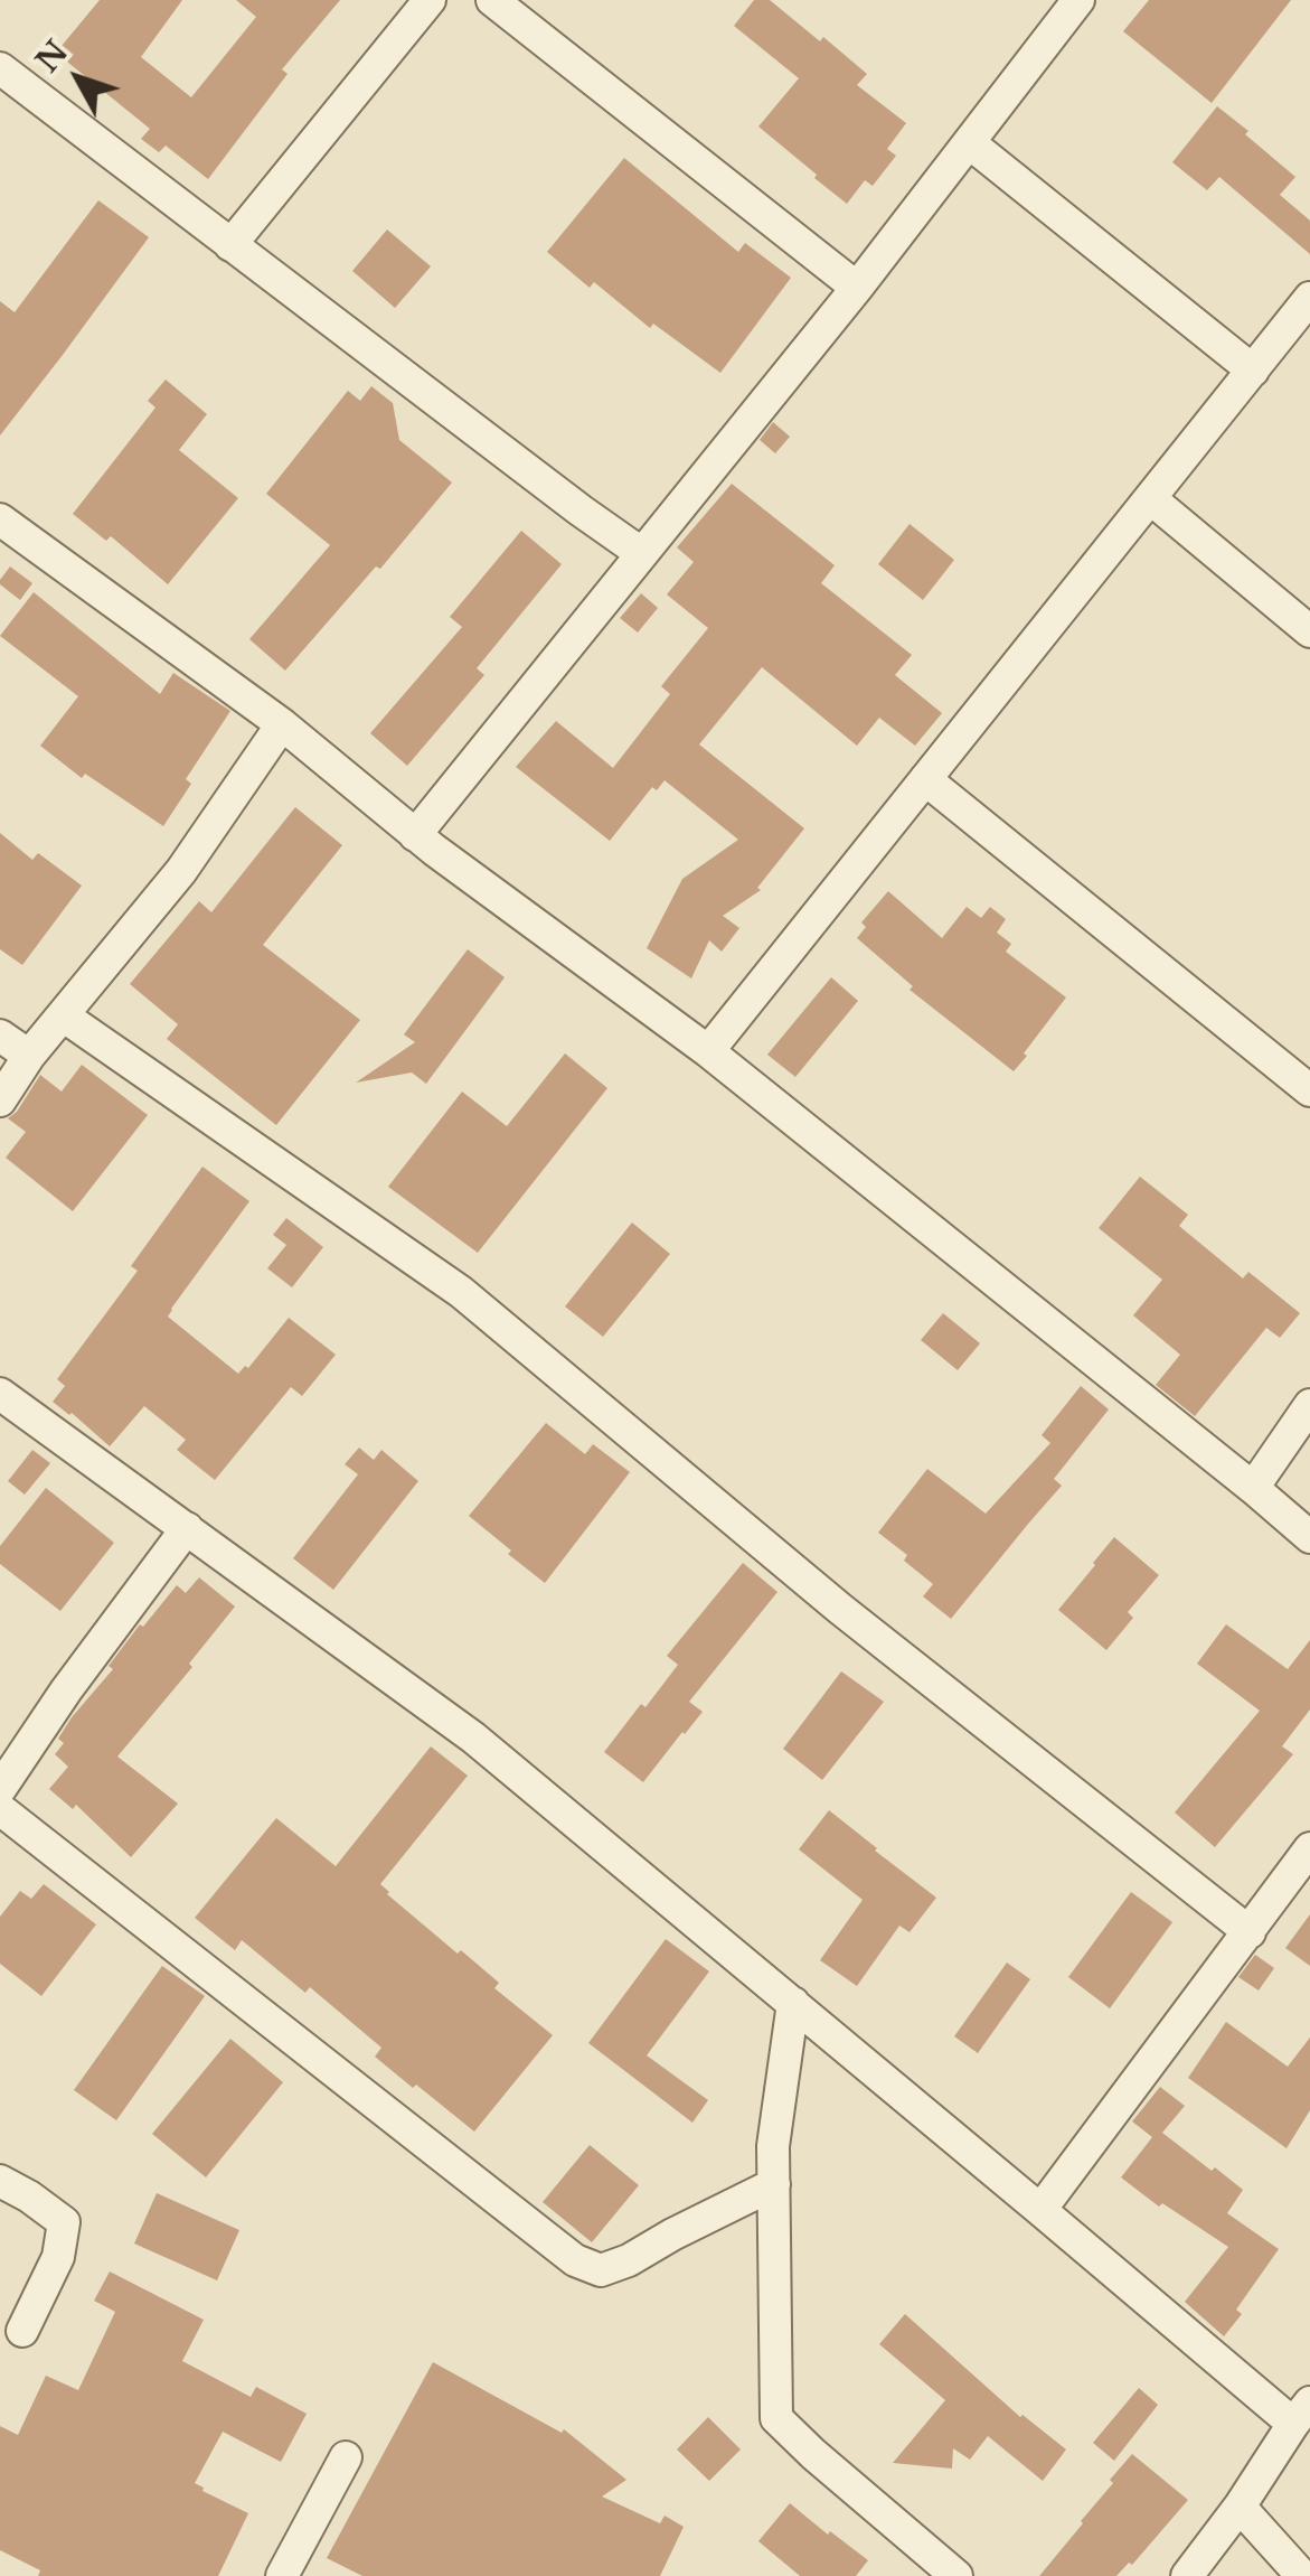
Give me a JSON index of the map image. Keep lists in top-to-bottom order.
{
  "north": "top left"
}
